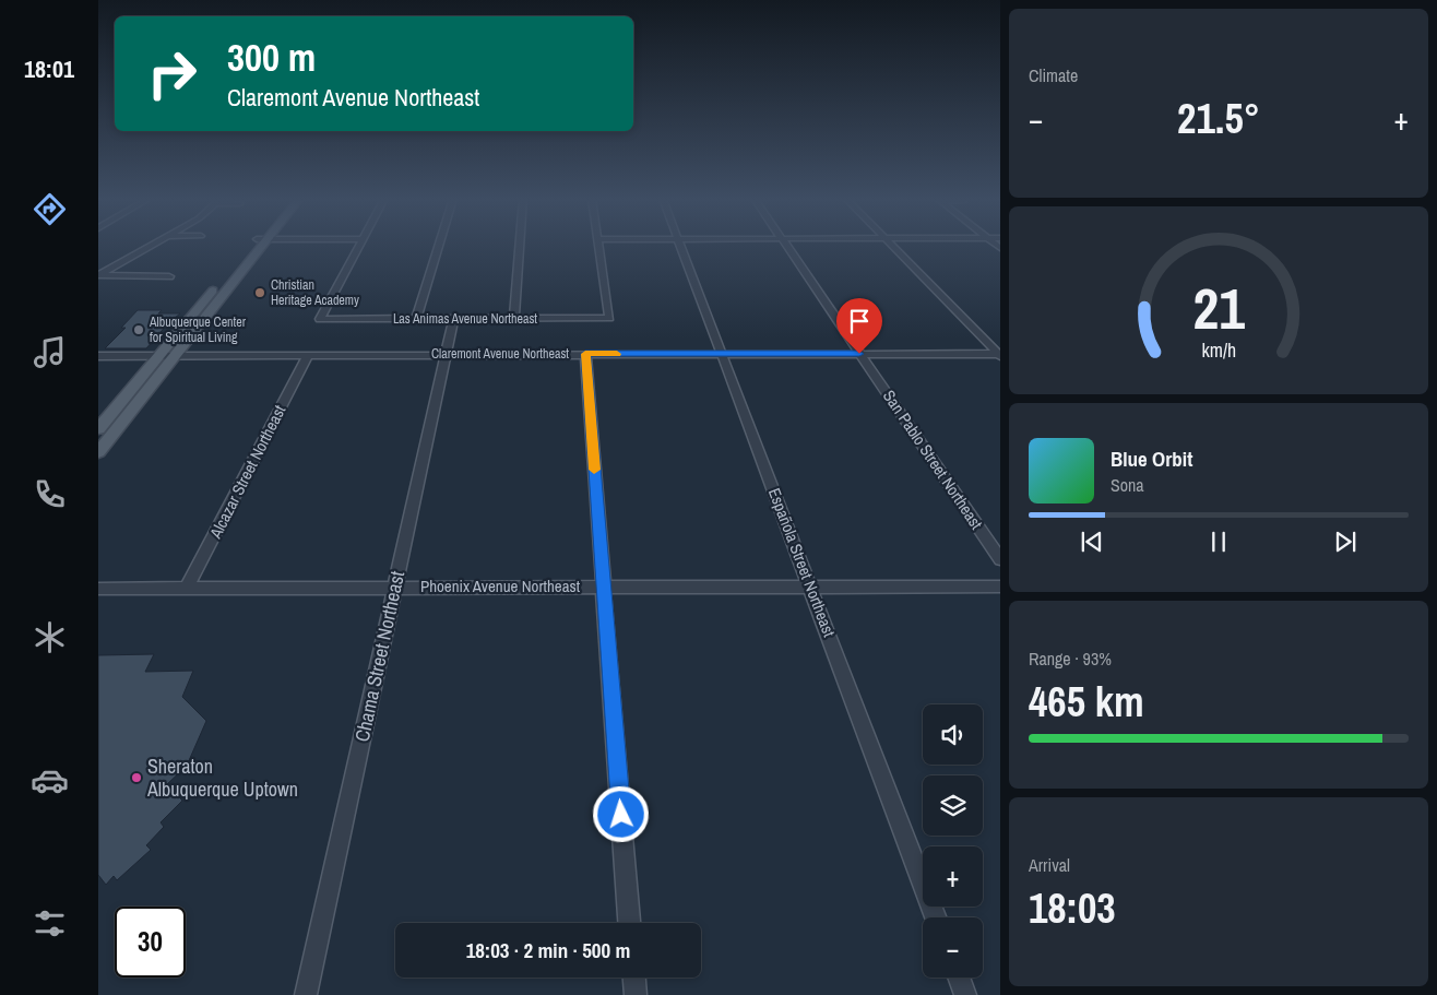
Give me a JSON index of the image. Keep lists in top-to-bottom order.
{
  "streets": {
    "street": [
      "Las Animas Avenue Northeast",
      "Claremont Avenue Northeast",
      "San Pablo Street Northeast",
      "Alcazar Street Northeast",
      "Española Street Northeast",
      "Phoenix Avenue Northeast",
      "Chama Street Northeast"
    ]
  },
  "crossings": [
    ["Las Animas Avenue Northeast", "Chama Street Northeast"],
    ["Claremont Avenue Northeast", "San Pablo Street Northeast"],
    ["Claremont Avenue Northeast", "Alcazar Street Northeast"],
    ["Claremont Avenue Northeast", "Española Street Northeast"],
    ["Claremont Avenue Northeast", "Chama Street Northeast"],
    ["Alcazar Street Northeast", "Phoenix Avenue Northeast"],
    ["Española Street Northeast", "Phoenix Avenue Northeast"],
    ["Phoenix Avenue Northeast", "Chama Street Northeast"]
  ],
  "places": ["Christian Heritage Academy", "Albuquerque Center for Spiritual Living", "Sheraton Albuquerque Uptown"],
  "page": {
    "tabs": "18:01",
    "tile": [
      "Climate",
      ["Range · 93%", "465 km"],
      ["Arrival", "18:03"]
    ],
    "turn": ["300 m", "Claremont Avenue Northeast"],
    "heat": ["−", "21.5°", "+"],
    "song": ["Blue Orbit", "Sona"],
    "map_buttons": ["+", "−"],
    "limit": "30",
    "trip": "18:03 · 2 min · 500 m",
    "gauge": ["21", "km/h"]
  }
}
